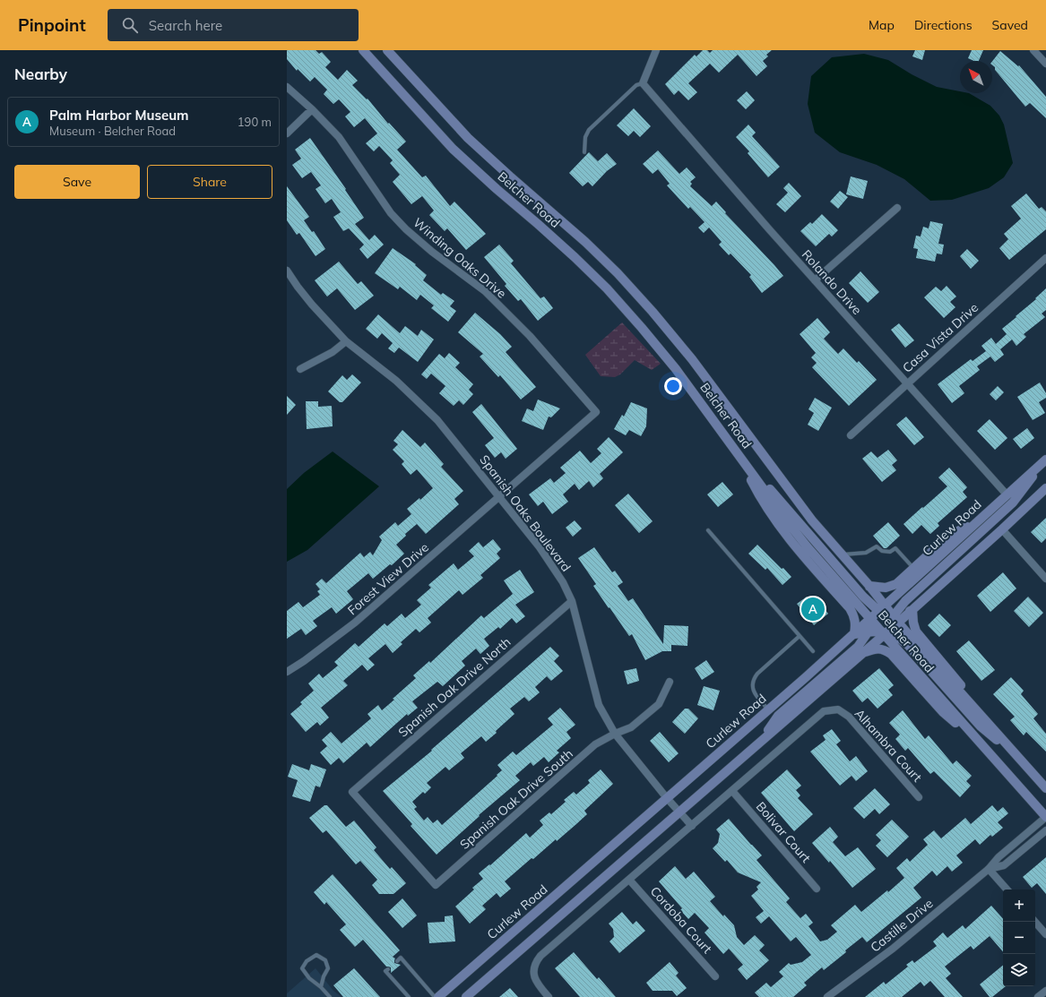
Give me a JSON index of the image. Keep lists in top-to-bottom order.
{
  "streets": {
    "main road": ["Belcher Road", "Curlew Road"],
    "street": [
      "Winding Oaks Drive",
      "Rolando Drive",
      "Casa Vista Drive",
      "Spanish Oaks Boulevard",
      "Forest View Drive",
      "Spanish Oak Drive North",
      "Alhambra Court",
      "Spanish Oak Drive South",
      "Bolivar Court",
      "Cordoba Court",
      "Castille Drive"
    ]
  },
  "crossings": [
    ["Belcher Road", "Curlew Road"],
    ["Belcher Road", "Castille Drive"],
    ["Winding Oaks Drive", "Spanish Oaks Boulevard"],
    ["Winding Oaks Drive", "Forest View Drive"],
    ["Rolando Drive", "Casa Vista Drive"],
    ["Rolando Drive", "Curlew Road"],
    ["Spanish Oaks Boulevard", "Curlew Road"],
    ["Spanish Oaks Boulevard", "Forest View Drive"],
    ["Spanish Oaks Boulevard", "Spanish Oak Drive North"],
    ["Spanish Oaks Boulevard", "Spanish Oak Drive South"],
    ["Spanish Oak Drive North", "Spanish Oak Drive South"],
    ["Alhambra Court", "Bolivar Court"]
  ],
  "north": "top left",
  "page": {
    "header": "Pinpoint",
    "search": "Search here",
    "nav": ["Map", "Directions", "Saved"],
    "heading": "Nearby",
    "list": [
      {
        "mark": "A",
        "name": "Palm Harbor Museum",
        "note": "Museum · Belcher Road",
        "value": "190 m"
      }
    ],
    "buttons": ["Save", "Share"],
    "pins": "A",
    "map_buttons": ["+", "−"]
  }
}
